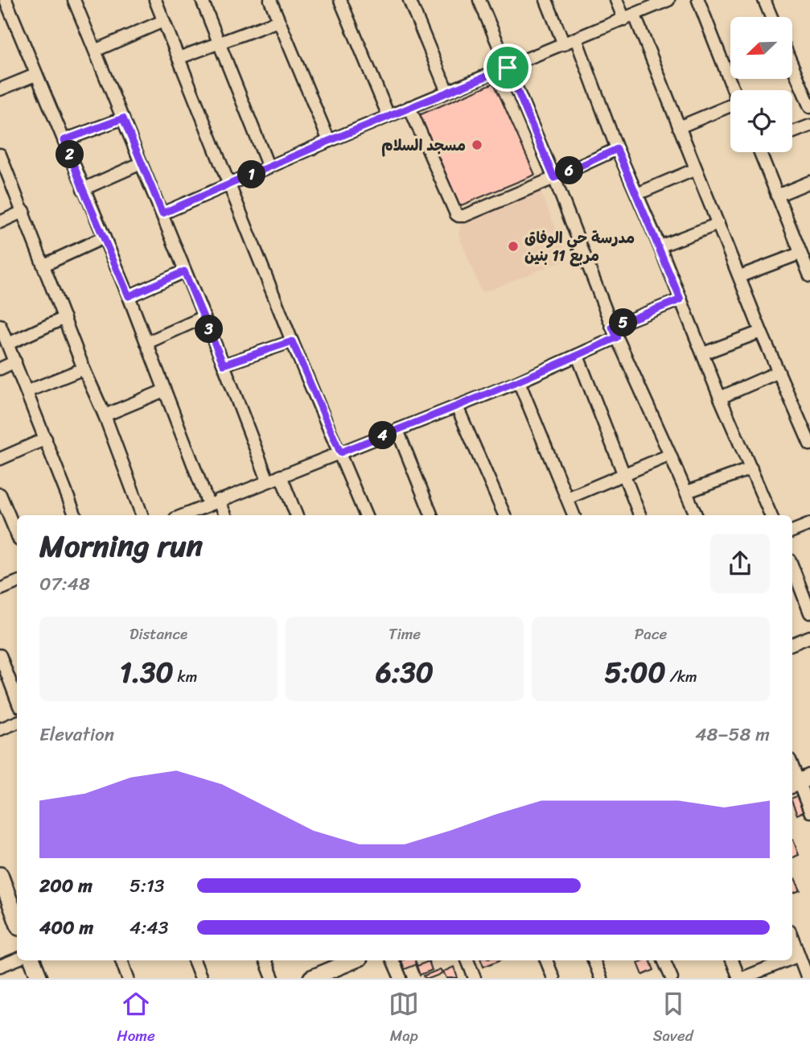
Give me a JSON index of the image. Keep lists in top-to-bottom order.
{
  "places": ["مسجد السلام", "مدرسة حي الوفاق مربع 11 بنين"],
  "north": "bottom left",
  "page": {
    "pins": [
      "2",
      "6",
      "1",
      "5",
      "3",
      "4"
    ],
    "heading": ["Morning run", "07:48"],
    "stats": [
      ["Distance", "1.30 km"],
      ["Time", "6:30"],
      ["Pace", "5:00 /km"]
    ],
    "chart": ["Elevation", "48–58 m"],
    "list": [
      {
        "name": "200 m",
        "note": "5:13"
      },
      {
        "name": "400 m",
        "note": "4:43"
      }
    ],
    "tabs": ["Home", "Map", "Saved"]
  }
}
